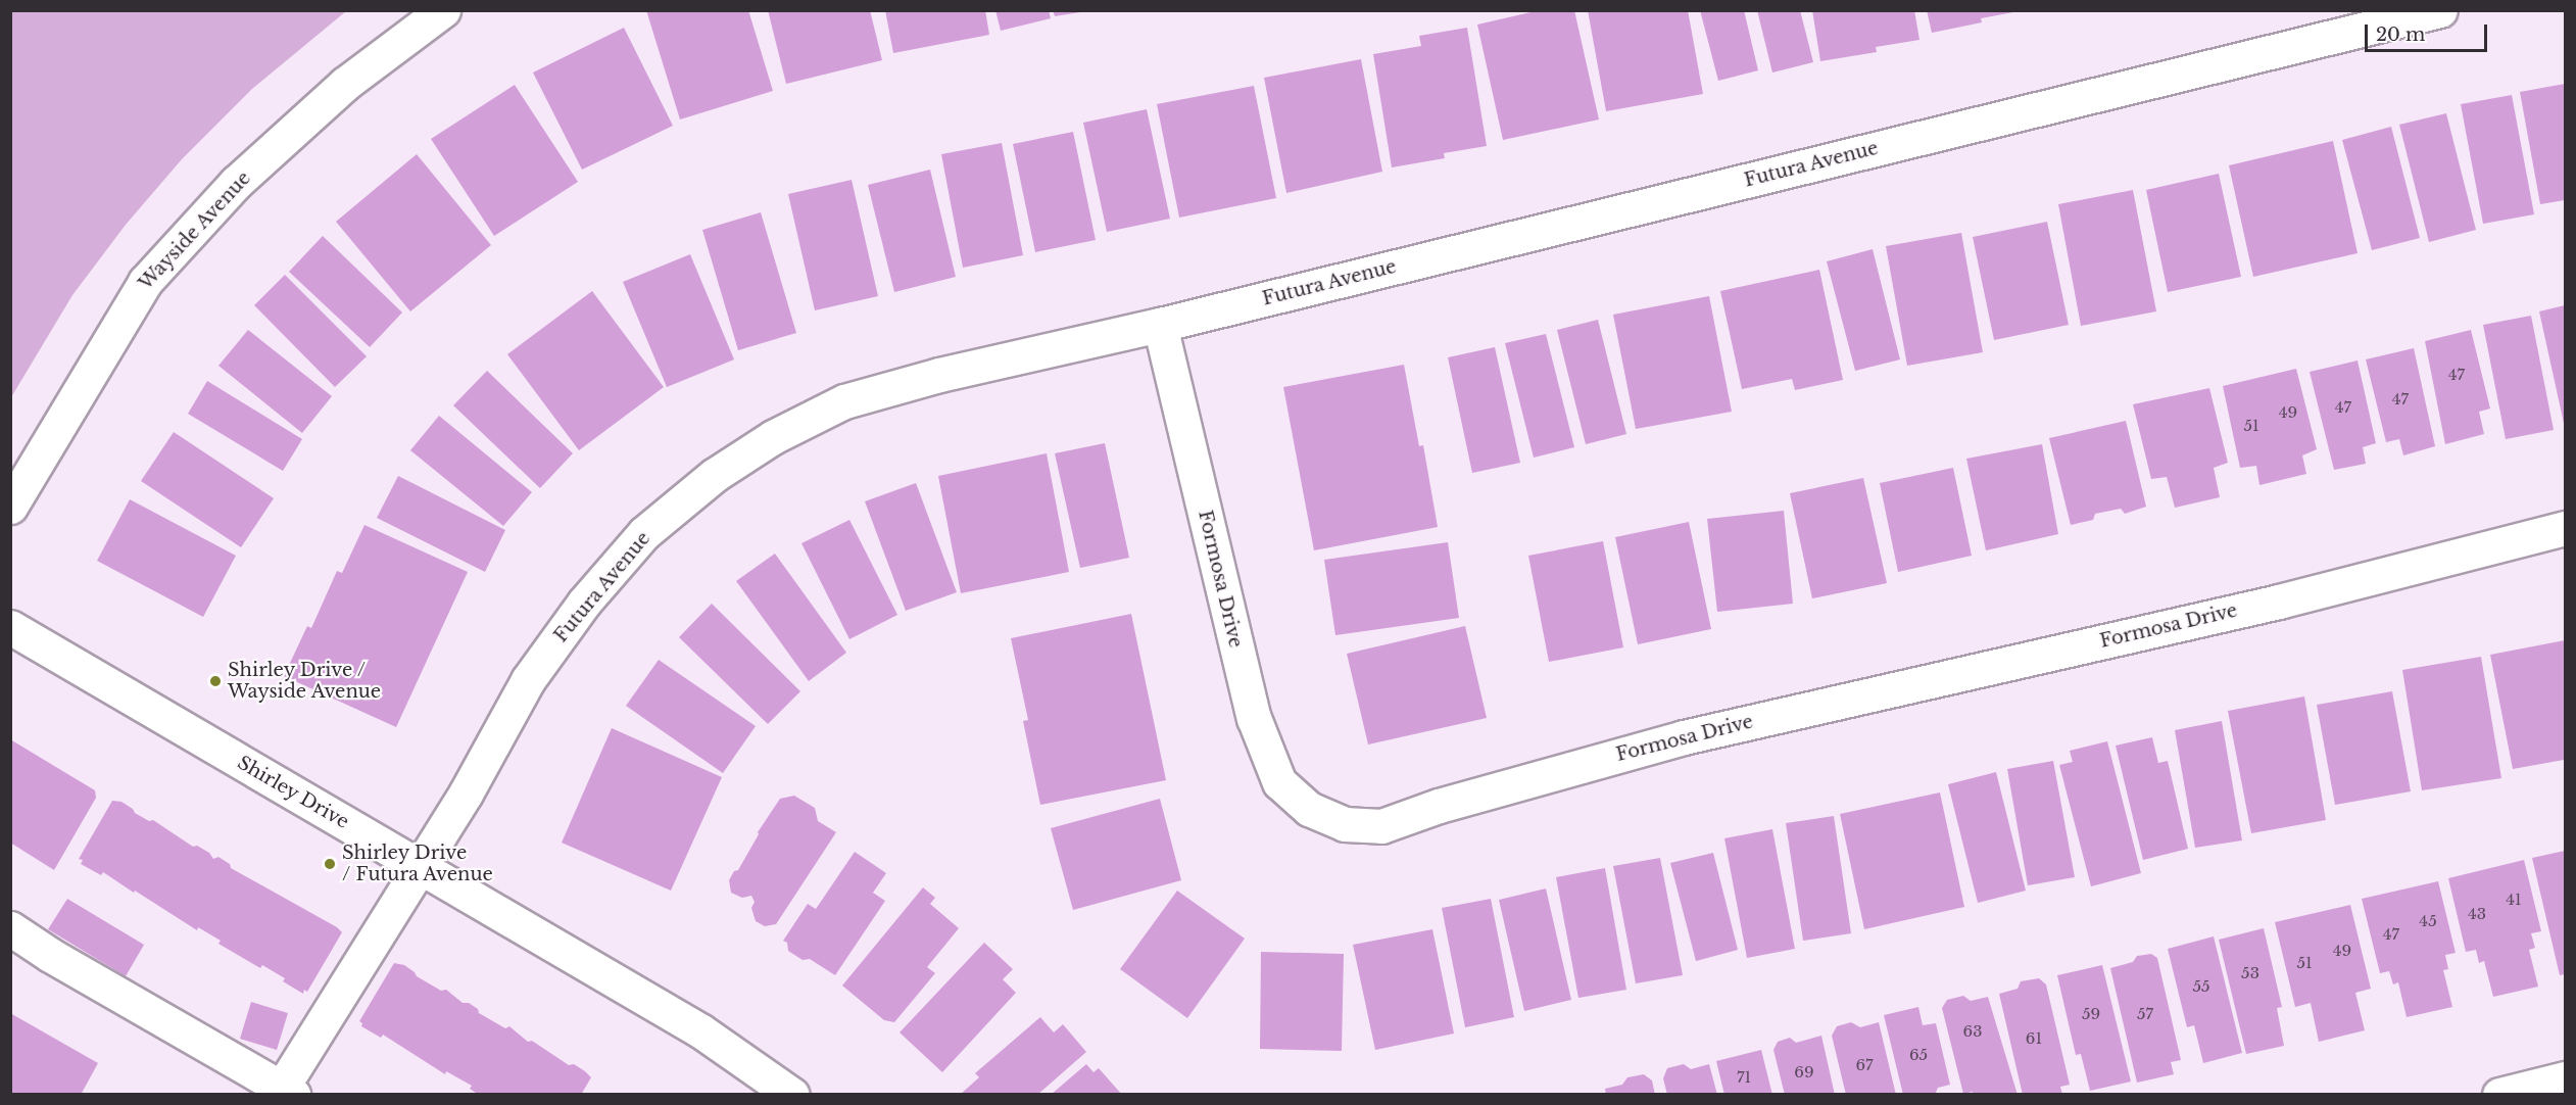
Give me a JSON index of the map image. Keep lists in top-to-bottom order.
{
  "streets": {
    "street": [
      "Futura Avenue",
      "Wayside Avenue",
      "Formosa Drive",
      "Shirley Drive"
    ]
  },
  "crossings": [
    ["Futura Avenue", "Formosa Drive"],
    ["Futura Avenue", "Shirley Drive"]
  ],
  "places": ["Shirley Drive / Wayside Avenue", "Shirley Drive / Futura Avenue"],
  "house_numbers": [
    "47",
    "47",
    "47",
    "49",
    "51",
    "41",
    "43",
    "45",
    "47",
    "49",
    "51",
    "53",
    "55",
    "59",
    "57",
    "63",
    "61",
    "65",
    "67",
    "69",
    "71"
  ],
  "scale_bar": "20 m"
}
